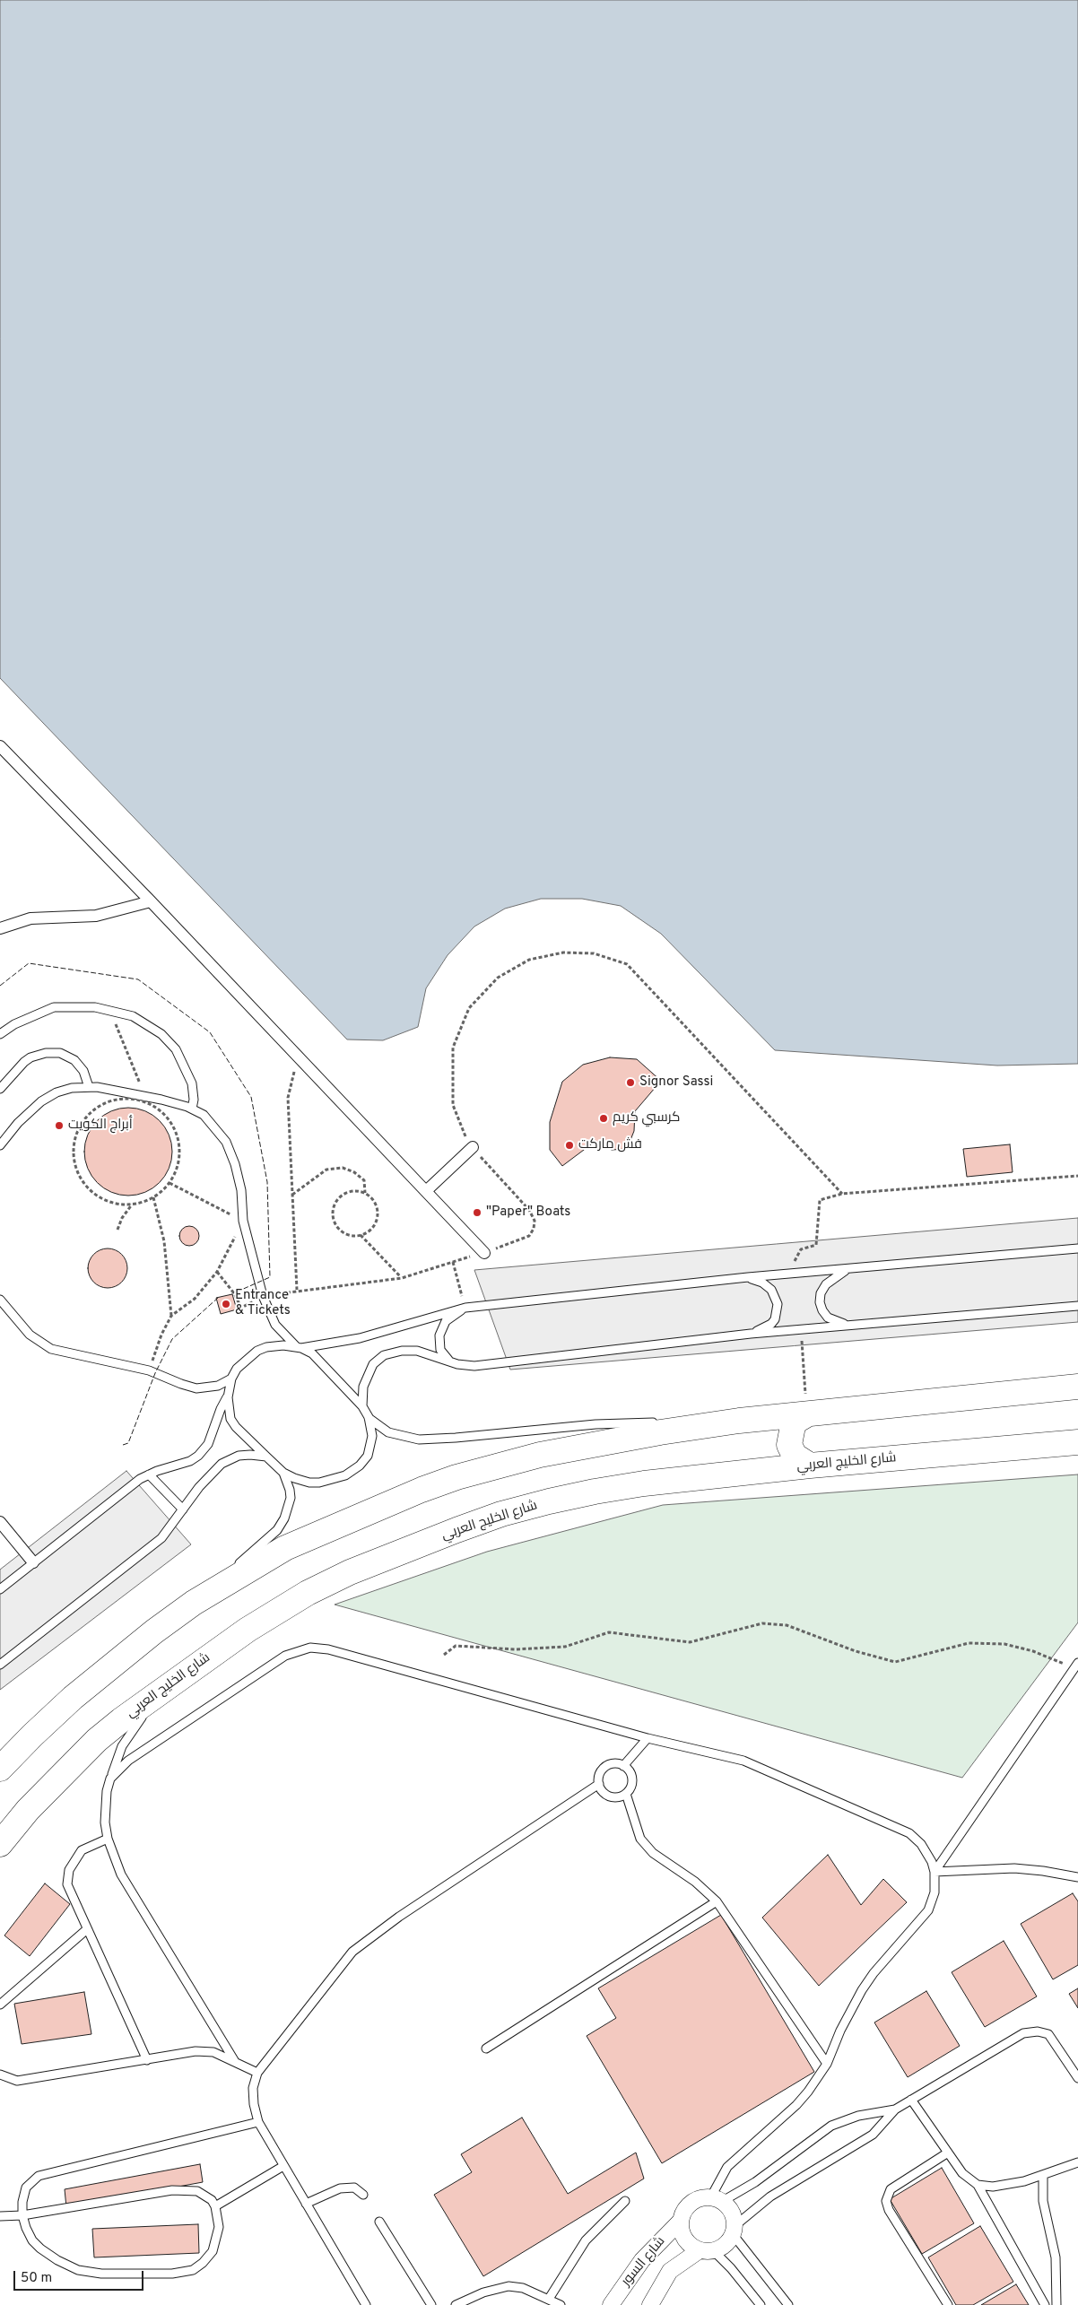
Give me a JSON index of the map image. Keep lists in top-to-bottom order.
{
  "streets": {
    "main road": ["شارع الخليج العربي"],
    "street": ["شارع السور"]
  },
  "places": [
    "Signor Sassi",
    "كرسبي كريم",
    "أبراج الكويت",
    "فش ماركت",
    "\"Paper\" Boats",
    "Entrance & Tickets"
  ],
  "scale_bar": "50 m"
}
